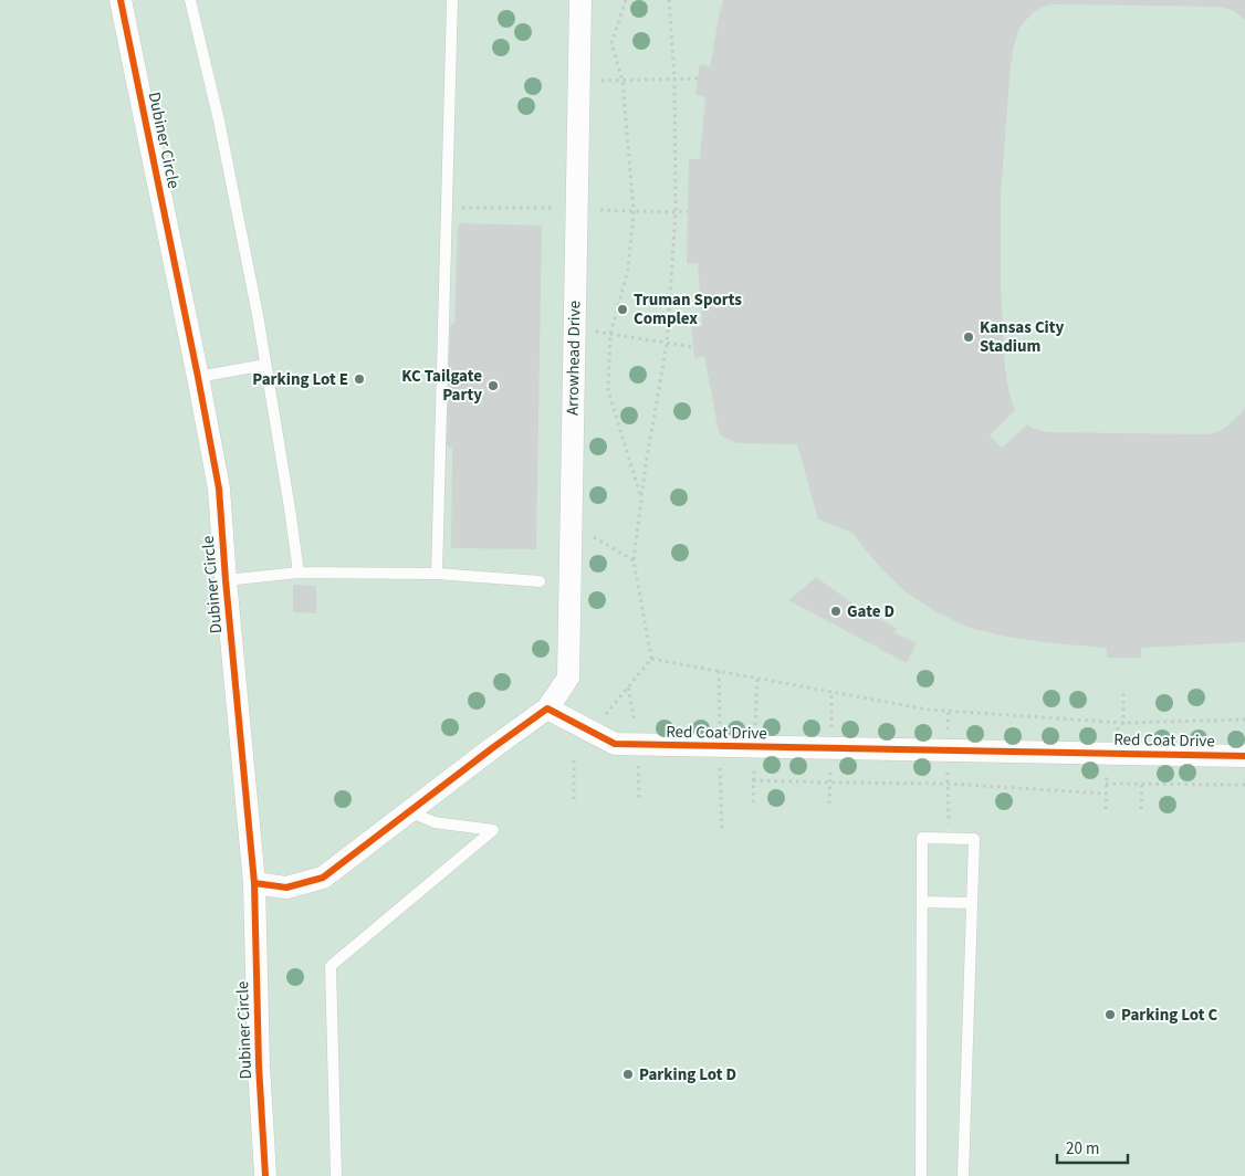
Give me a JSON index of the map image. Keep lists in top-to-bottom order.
{
  "streets": {
    "street": ["Dubiner Circle", "Arrowhead Drive", "Red Coat Drive"]
  },
  "crossings": [
    ["Arrowhead Drive", "Red Coat Drive"]
  ],
  "places": [
    "Truman Sports Complex",
    "Kansas City Stadium",
    "Parking Lot E",
    "KC Tailgate Party",
    "Gate D",
    "Parking Lot C",
    "Parking Lot D"
  ],
  "scale_bar": "20 m"
}
